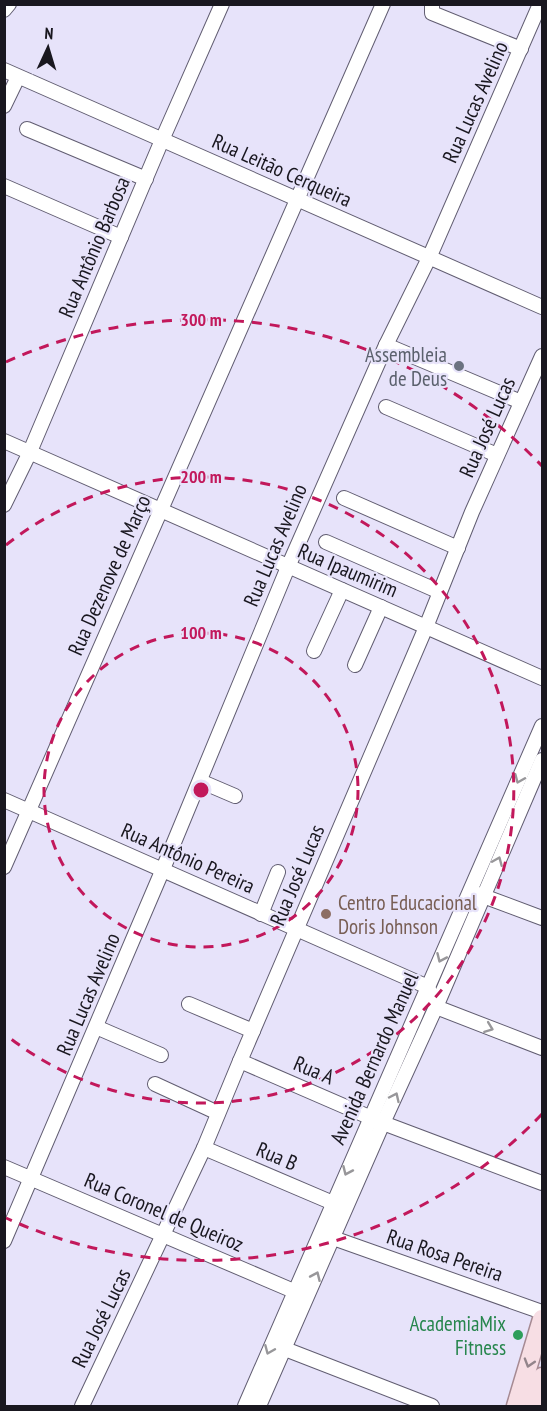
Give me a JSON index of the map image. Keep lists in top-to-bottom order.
{
  "streets": {
    "street": [
      "Rua Lucas Avelino",
      "Rua Leitão Cerqueira",
      "Rua Antônio Barbosa",
      "Rua José Lucas",
      "Rua Ipaumirim",
      "Rua Dezenove de Março",
      "Rua Antônio Pereira",
      "Avenida Bernardo Manuel",
      "Rua A",
      "Rua B",
      "Rua Coronel de Queiroz",
      "Rua Rosa Pereira"
    ]
  },
  "crossings": [
    ["Rua Lucas Avelino", "Rua Leitão Cerqueira"],
    ["Rua Lucas Avelino", "Rua Ipaumirim"],
    ["Rua Lucas Avelino", "Rua Antônio Pereira"],
    ["Rua Lucas Avelino", "Rua Coronel de Queiroz"],
    ["Rua Leitão Cerqueira", "Rua Antônio Barbosa"],
    ["Rua Leitão Cerqueira", "Rua Dezenove de Março"],
    ["Rua Antônio Barbosa", "Rua Ipaumirim"],
    ["Rua José Lucas", "Rua Ipaumirim"],
    ["Rua José Lucas", "Rua Antônio Pereira"],
    ["Rua José Lucas", "Rua A"],
    ["Rua José Lucas", "Rua B"],
    ["Rua José Lucas", "Rua Coronel de Queiroz"],
    ["Rua Ipaumirim", "Rua Dezenove de Março"],
    ["Rua Dezenove de Março", "Rua Antônio Pereira"],
    ["Rua Antônio Pereira", "Avenida Bernardo Manuel"],
    ["Avenida Bernardo Manuel", "Rua A"],
    ["Avenida Bernardo Manuel", "Rua B"],
    ["Avenida Bernardo Manuel", "Rua Coronel de Queiroz"],
    ["Avenida Bernardo Manuel", "Rua Rosa Pereira"]
  ],
  "places": ["Assembleia de Deus", "Centro Educacional Doris Johnson", "AcademiaMix Fitness"],
  "north": "top",
  "rings": ["300 m", "200 m", "100 m"]
}
